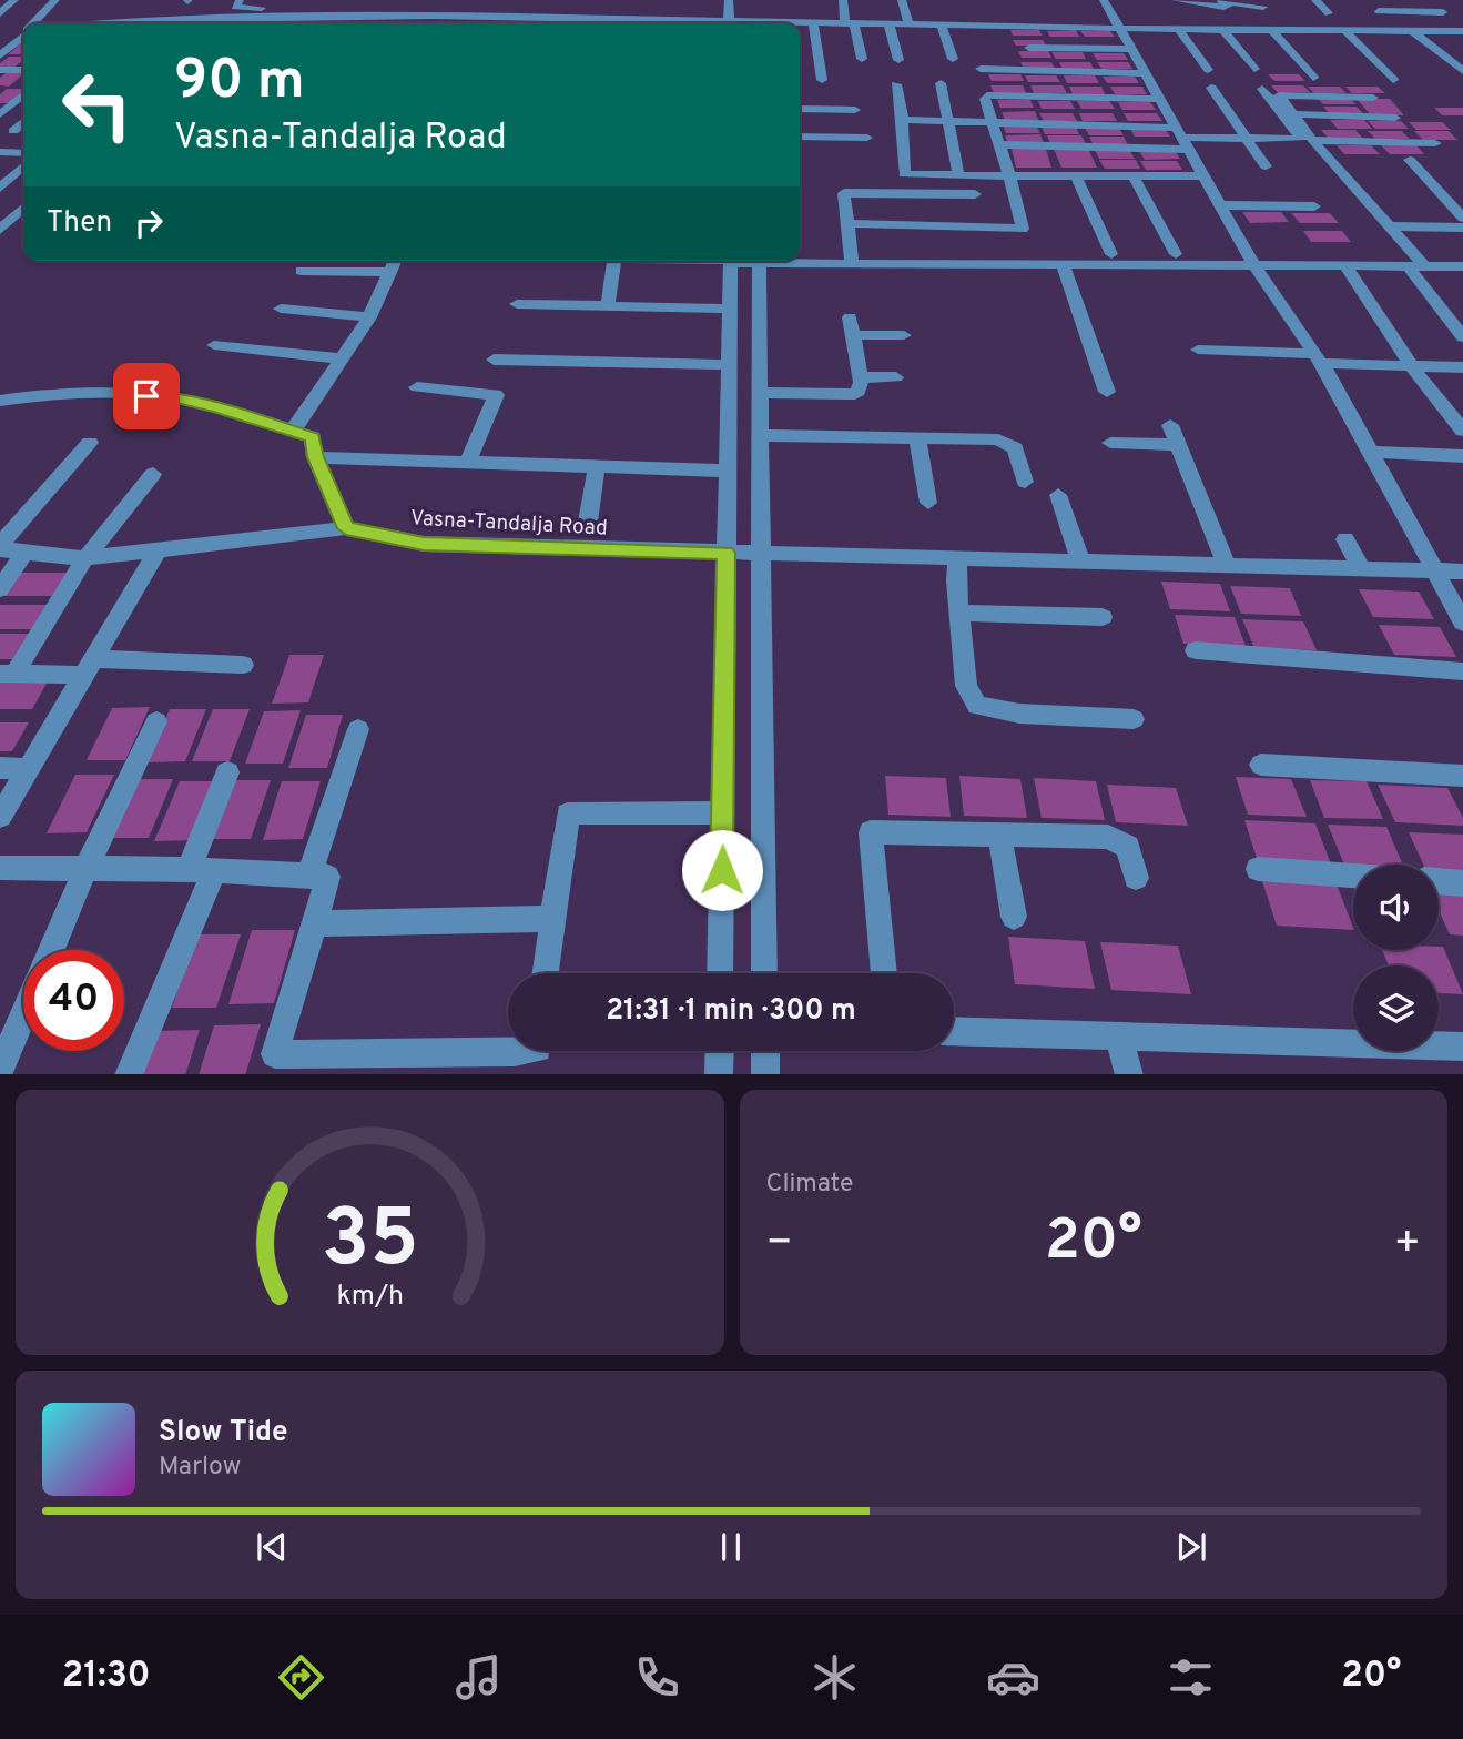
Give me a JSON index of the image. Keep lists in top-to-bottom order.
{
  "streets": {
    "street": ["Vasna-Tandalja Road"]
  },
  "page": {
    "turn": ["90 m", "Vasna-Tandalja Road"],
    "then": "Then",
    "limit": "40",
    "trip": "21:31 · 1 min · 300 m",
    "tile": "Climate",
    "heat": ["−", "20°", "+"],
    "song": ["Slow Tide", "Marlow"],
    "tabs": ["21:30", "20°"],
    "gauge": ["35", "km/h"]
  }
}
